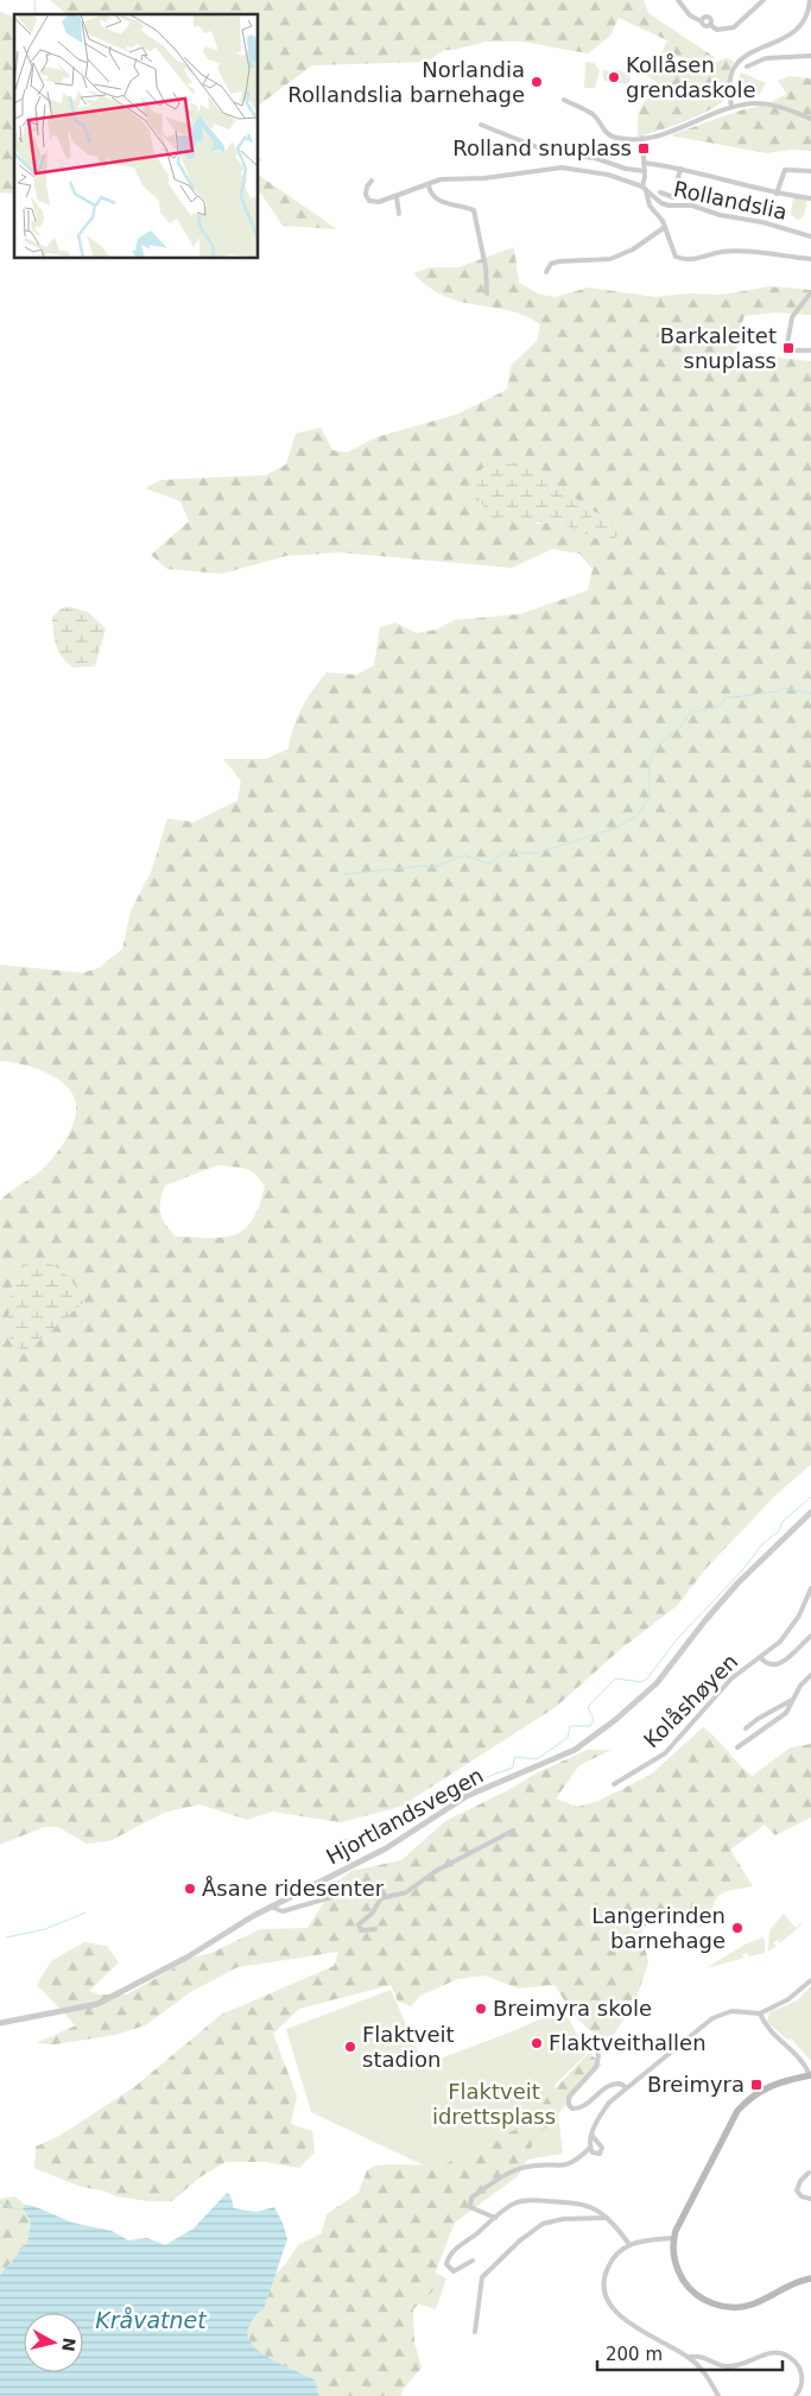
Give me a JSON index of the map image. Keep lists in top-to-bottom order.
{
  "streets": {
    "street": ["Rollandslia", "Kolåshøyen", "Hjortlandsvegen"]
  },
  "water": ["Kråvatnet"],
  "parks": ["Flaktveit idrettsplass"],
  "places": {
    "other": [
      "Kollåsen grendaskole",
      "Norlandia Rollandslia barnehage",
      "Åsane ridesenter",
      "Langerinden barnehage",
      "Breimyra skole",
      "Flaktveithallen",
      "Flaktveit stadion"
    ],
    "transit": ["Rolland snuplass", "Barkaleitet snuplass", "Breimyra"]
  },
  "scale_bar": "200 m",
  "north": "right"
}
